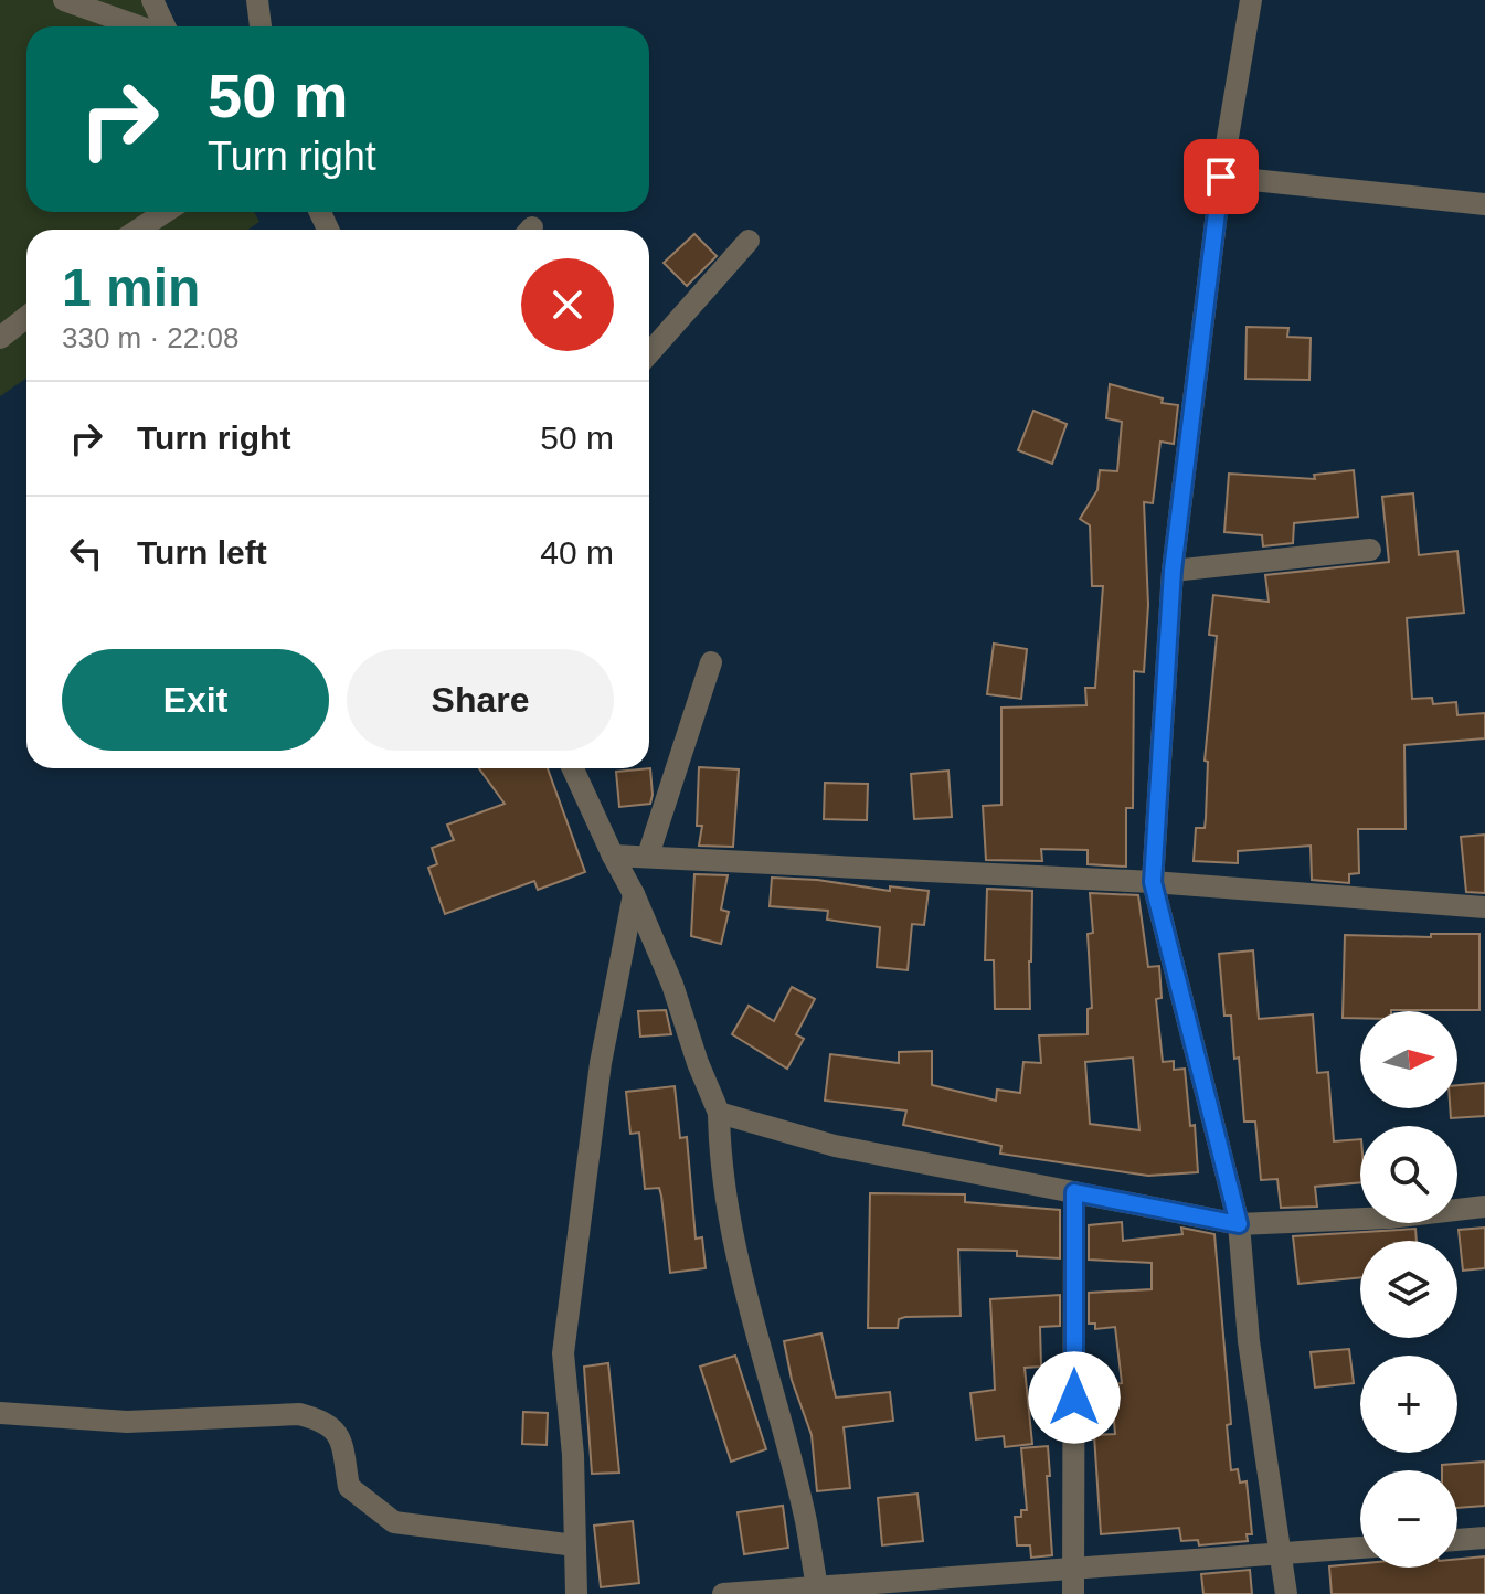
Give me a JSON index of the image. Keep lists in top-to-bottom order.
{
  "north": "right",
  "page": {
    "turn": ["50 m", "Turn right"],
    "heading": ["1 min", "330 m · 22:08"],
    "list": [
      {
        "name": "Turn right",
        "value": "50 m"
      },
      {
        "name": "Turn left",
        "value": "40 m"
      }
    ],
    "buttons": ["Exit", "Share"],
    "map_buttons": ["+", "−"]
  }
}
